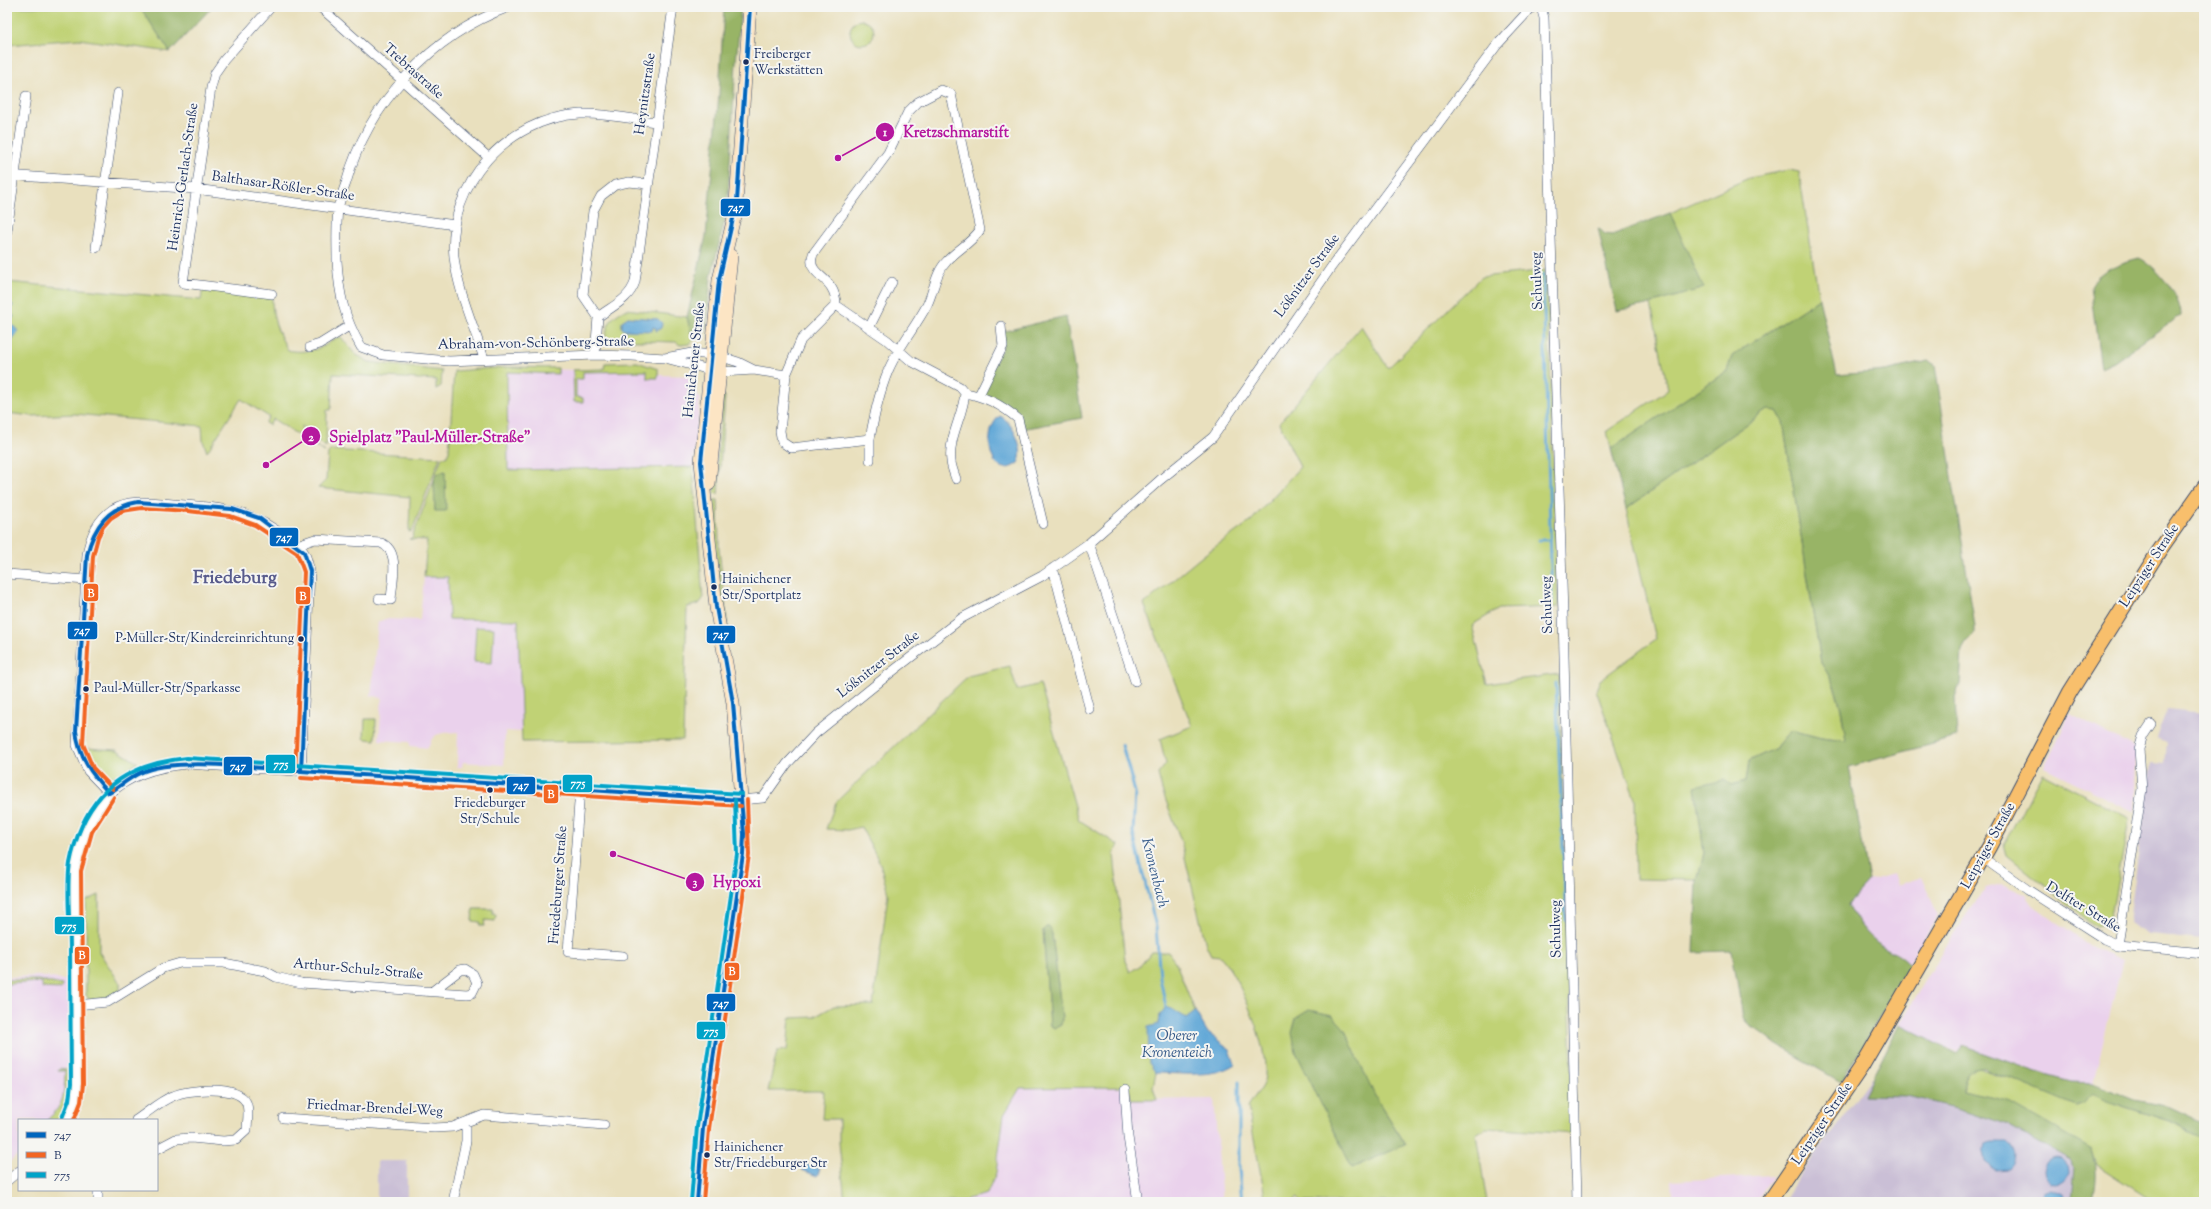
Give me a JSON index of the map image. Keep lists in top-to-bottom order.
{
  "streets": {
    "main road": ["Hainichener Straße", "Leipziger Straße"],
    "street": [
      "Trebrastraße",
      "Heynitzstraße",
      "Heinrich-Gerlach-Straße",
      "Balthasar-Rößler-Straße",
      "Lößnitzer Straße",
      "Schulweg",
      "Abraham-von-Schönberg-Straße",
      "Friedeburger Straße",
      "Delfter Straße",
      "Arthur-Schulz-Straße",
      "Friedmar-Brendel-Weg"
    ]
  },
  "crossings": [
    ["Trebrastraße", "Abraham-von-Schönberg-Straße"],
    ["Heinrich-Gerlach-Straße", "Balthasar-Rößler-Straße"],
    ["Balthasar-Rößler-Straße", "Abraham-von-Schönberg-Straße"],
    ["Lößnitzer Straße", "Hainichener Straße"],
    ["Abraham-von-Schönberg-Straße", "Hainichener Straße"],
    ["Leipziger Straße", "Delfter Straße"]
  ],
  "districts": ["Friedeburg"],
  "water": ["Kronenbach", "Oberer Kronenteich"],
  "places": [
    "Freiberger Werkstätten",
    "Kretzschmarstift",
    "Spielplatz \"Paul-Müller-Straße\"",
    "Hainichener Str/Sportplatz",
    "P-Müller-Str/Kindereinrichtung",
    "Paul-Müller-Str/Sparkasse",
    "Friedeburger Str/Schule",
    "Hypoxi",
    "Hainichener Str/Friedeburger Str"
  ],
  "lines": ["transit line 747", "transit line B", "transit line 775"],
  "legend": ["747", "B", "775"]
}
